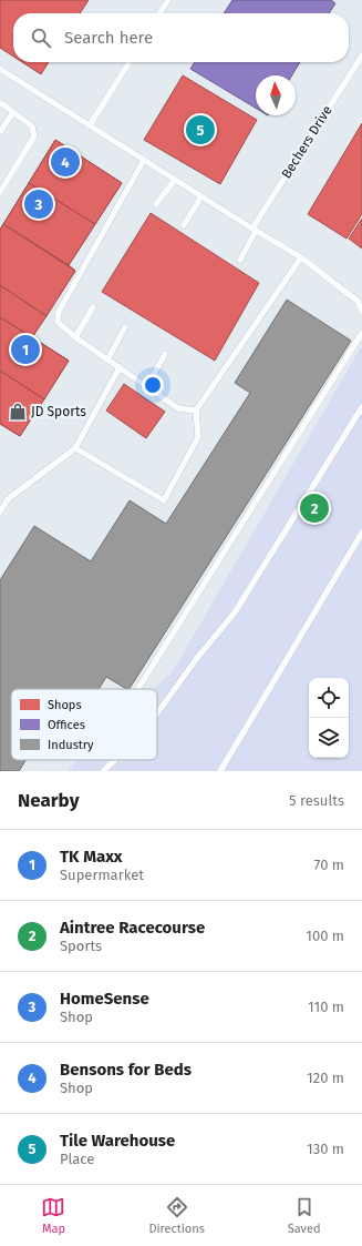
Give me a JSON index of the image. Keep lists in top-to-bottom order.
{
  "streets": {
    "lane": ["Bechers Drive"]
  },
  "places": {
    "shop": ["JD Sports"]
  },
  "legend": ["Shops", "Offices", "Industry"],
  "north": "top",
  "page": {
    "search": "Search here",
    "pins": [
      "5",
      "4",
      "3",
      "1",
      "2"
    ],
    "heading": ["Nearby", "5 results"],
    "list": [
      {
        "mark": "1",
        "name": "TK Maxx",
        "note": "Supermarket",
        "value": "70 m"
      },
      {
        "mark": "2",
        "name": "Aintree Racecourse",
        "note": "Sports",
        "value": "100 m"
      },
      {
        "mark": "3",
        "name": "HomeSense",
        "note": "Shop",
        "value": "110 m"
      },
      {
        "mark": "4",
        "name": "Bensons for Beds",
        "note": "Shop",
        "value": "120 m"
      },
      {
        "mark": "5",
        "name": "Tile Warehouse",
        "note": "Place",
        "value": "130 m"
      }
    ],
    "nav": ["Map", "Directions", "Saved"]
  }
}
